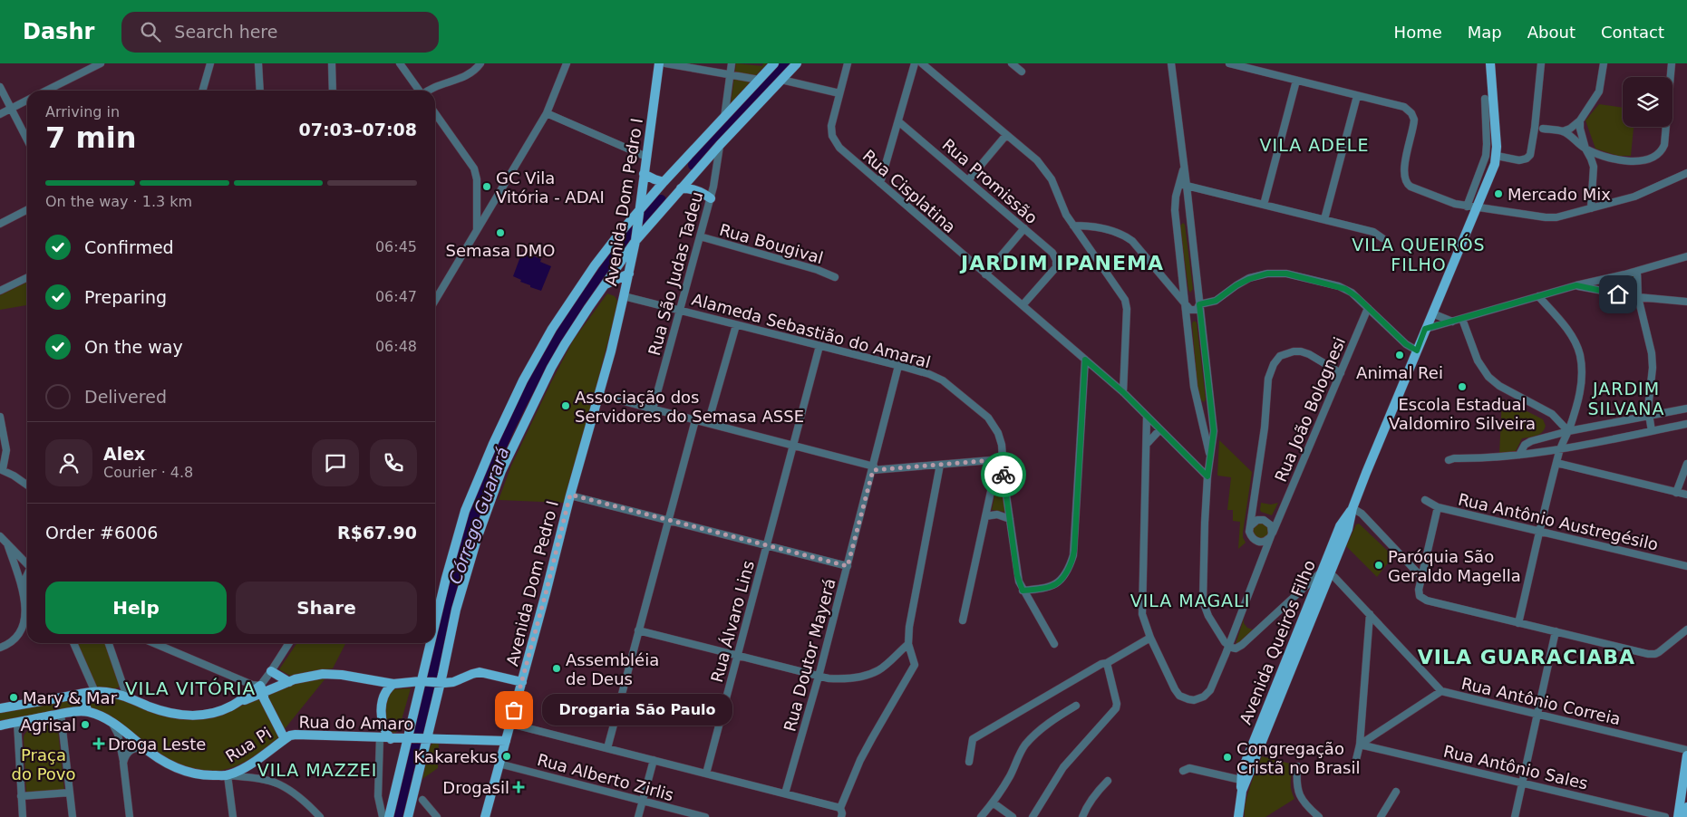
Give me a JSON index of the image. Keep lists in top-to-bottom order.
{
  "streets": {
    "main road": [
      "Avenida Dom Pedro I",
      "Avenida Queirós Filho",
      "Rua do Amaro",
      "Rua Pi"
    ],
    "street": [
      "Rua Promissão",
      "Rua Cisplatina",
      "Rua Bougival",
      "Rua São Judas Tadeu",
      "Alameda Sebastião do Amaral",
      "Rua João Bolognesi",
      "Rua Antônio Austregésilo",
      "Rua Álvaro Lins",
      "Rua Doutor Mayerá",
      "Rua Antônio Correia",
      "Rua Antônio Sales",
      "Rua Alberto Zirlis"
    ]
  },
  "crossings": [
    ["Rua Promissão", "Rua Cisplatina"],
    ["Rua Cisplatina", "Rua João Bolognesi"],
    ["Avenida Dom Pedro I", "Alameda Sebastião do Amaral"],
    ["Avenida Dom Pedro I", "Rua do Amaro"],
    ["Avenida Dom Pedro I", "Rua Alberto Zirlis"],
    ["Rua Bougival", "Rua São Judas Tadeu"],
    ["Rua São Judas Tadeu", "Alameda Sebastião do Amaral"],
    ["Alameda Sebastião do Amaral", "Rua Álvaro Lins"],
    ["Alameda Sebastião do Amaral", "Rua Doutor Mayerá"],
    ["Avenida Queirós Filho", "Rua Antônio Correia"],
    ["Rua do Amaro", "Rua Pi"]
  ],
  "districts": [
    "VILA ADELE",
    "VILA QUEIRÓS FILHO",
    "JARDIM IPANEMA",
    "JARDIM SILVANA",
    "VILA MAGALI",
    "VILA GUARACIABA",
    "VILA VITÓRIA",
    "VILA MAZZEI"
  ],
  "water": ["Córrego Guarará"],
  "parks": ["Praça do Povo"],
  "places": {
    "other": [
      "GC Vila Vitória - ADAI",
      "Mercado Mix",
      "Semasa DMO",
      "Animal Rei",
      "Escola Estadual Valdomiro Silveira",
      "Associação dos Servidores do Semasa ASSE",
      "Paróquia São Geraldo Magella",
      "Assembléia de Deus",
      "Mary & Mar",
      "Drogaria São Paulo",
      "Agrisal",
      "Kakarekus",
      "Congregação Cristã no Brasil"
    ],
    "health": ["Droga Leste", "Drogasil"]
  },
  "page": {
    "header": "Dashr",
    "search": "Search here",
    "nav": [
      "Home",
      "Map",
      "About",
      "Contact"
    ],
    "heading": ["7 min", "Arriving in", "07:03–07:08"],
    "panel": [
      "Alex",
      "Courier · 4.8",
      "Order #6006",
      "R$67.90"
    ],
    "bar": "On the way · 1.3 km",
    "list": [
      ["Confirmed", "06:45"],
      ["Preparing", "06:47"],
      ["On the way", "06:48"],
      "Delivered"
    ],
    "buttons": ["Help", "Share"],
    "bubble": "Drogaria São Paulo"
  }
}
